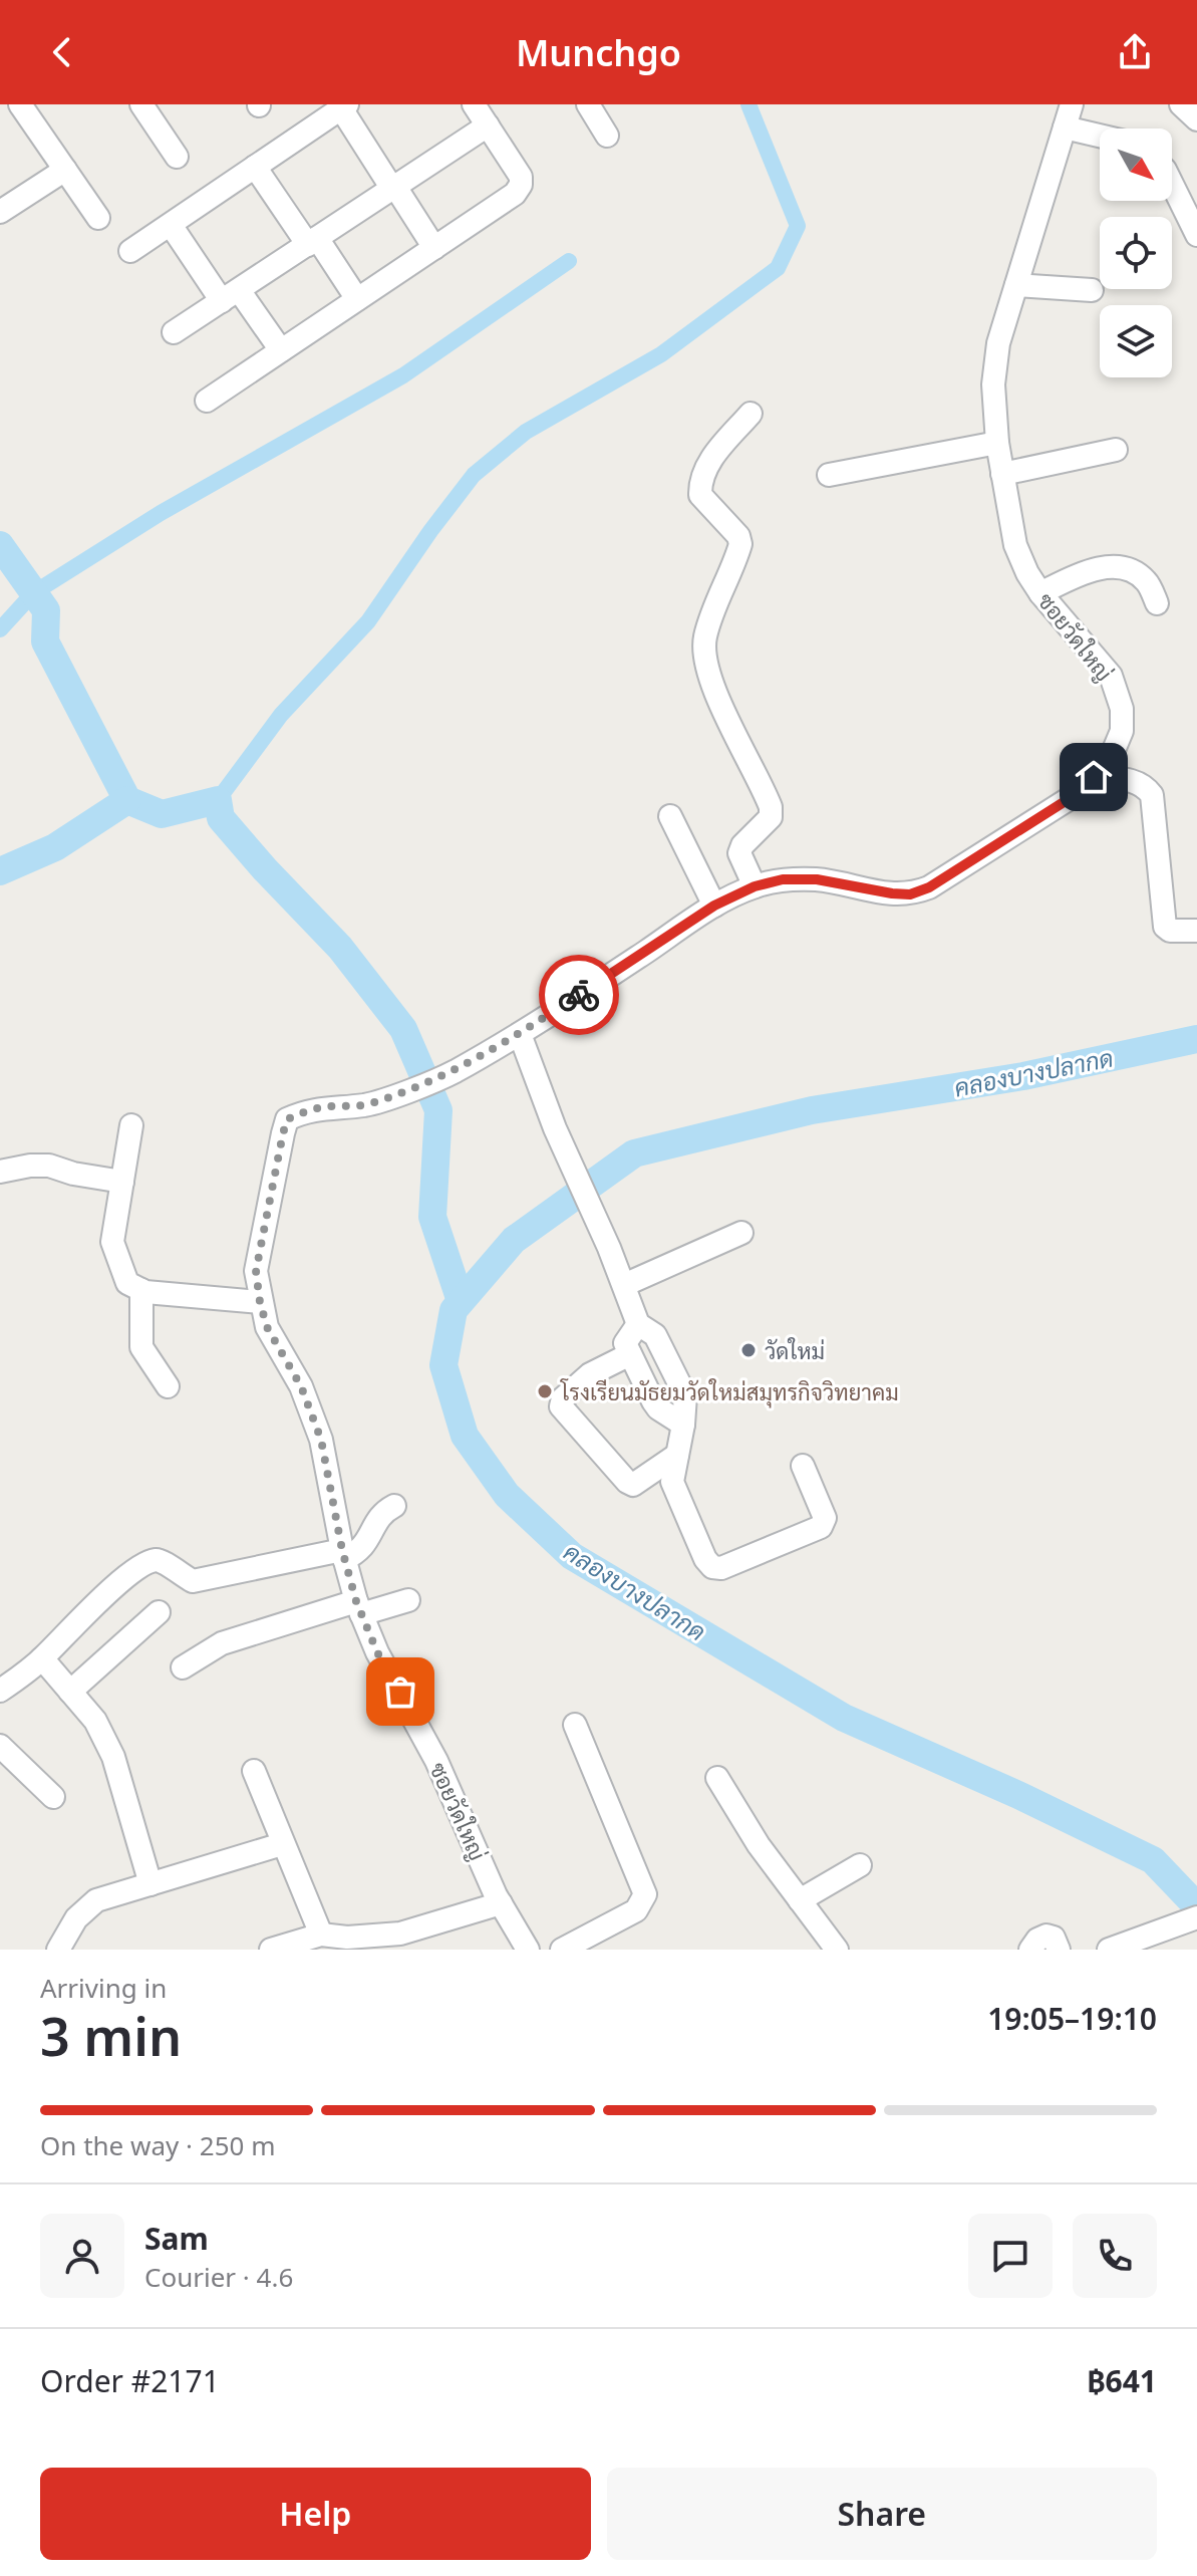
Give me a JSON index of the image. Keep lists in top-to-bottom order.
{
  "streets": {
    "street": ["ซอยวัดใหญ่"]
  },
  "water": ["คลองบางปลากด"],
  "places": ["วัดใหม่", "โรงเรียนมัธยมวัดใหม่สมุทรกิจวิทยาคม"],
  "north": "bottom right",
  "page": {
    "header": "Munchgo",
    "heading": ["3 min", "Arriving in", "19:05–19:10"],
    "panel": [
      "Sam",
      "Courier · 4.6",
      "Order #2171",
      "฿641"
    ],
    "bar": "On the way · 250 m",
    "buttons": ["Help", "Share"]
  }
}
